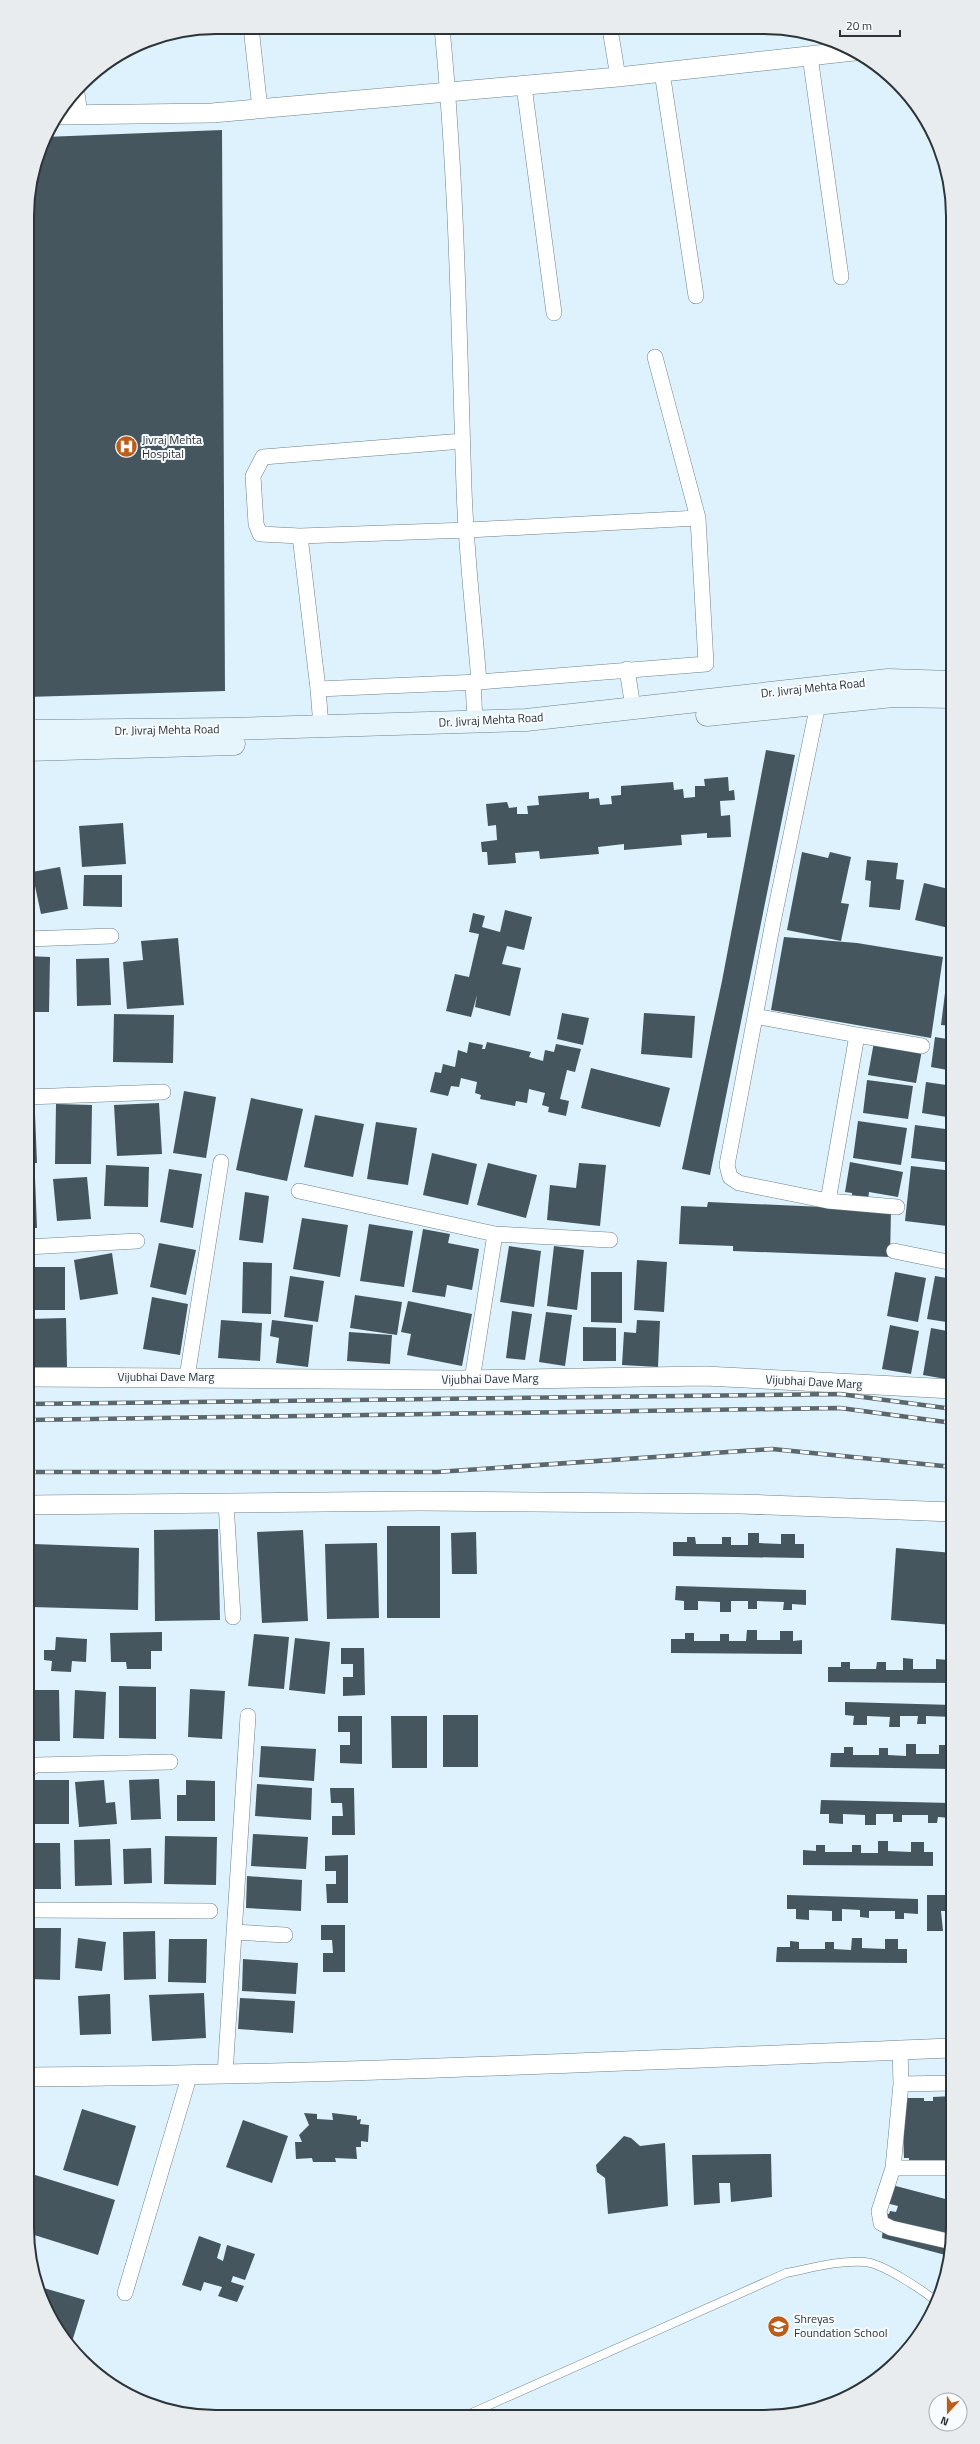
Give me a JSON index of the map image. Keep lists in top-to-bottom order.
{
  "streets": {
    "main road": ["Dr. Jivraj Mehta Road"],
    "street": ["Vijubhai Dave Marg"]
  },
  "places": {
    "hospital": ["Jivraj Mehta Hospital"],
    "school or university": ["Shreyas Foundation School"]
  },
  "scale_bar": "20 m",
  "north": "bottom"
}
